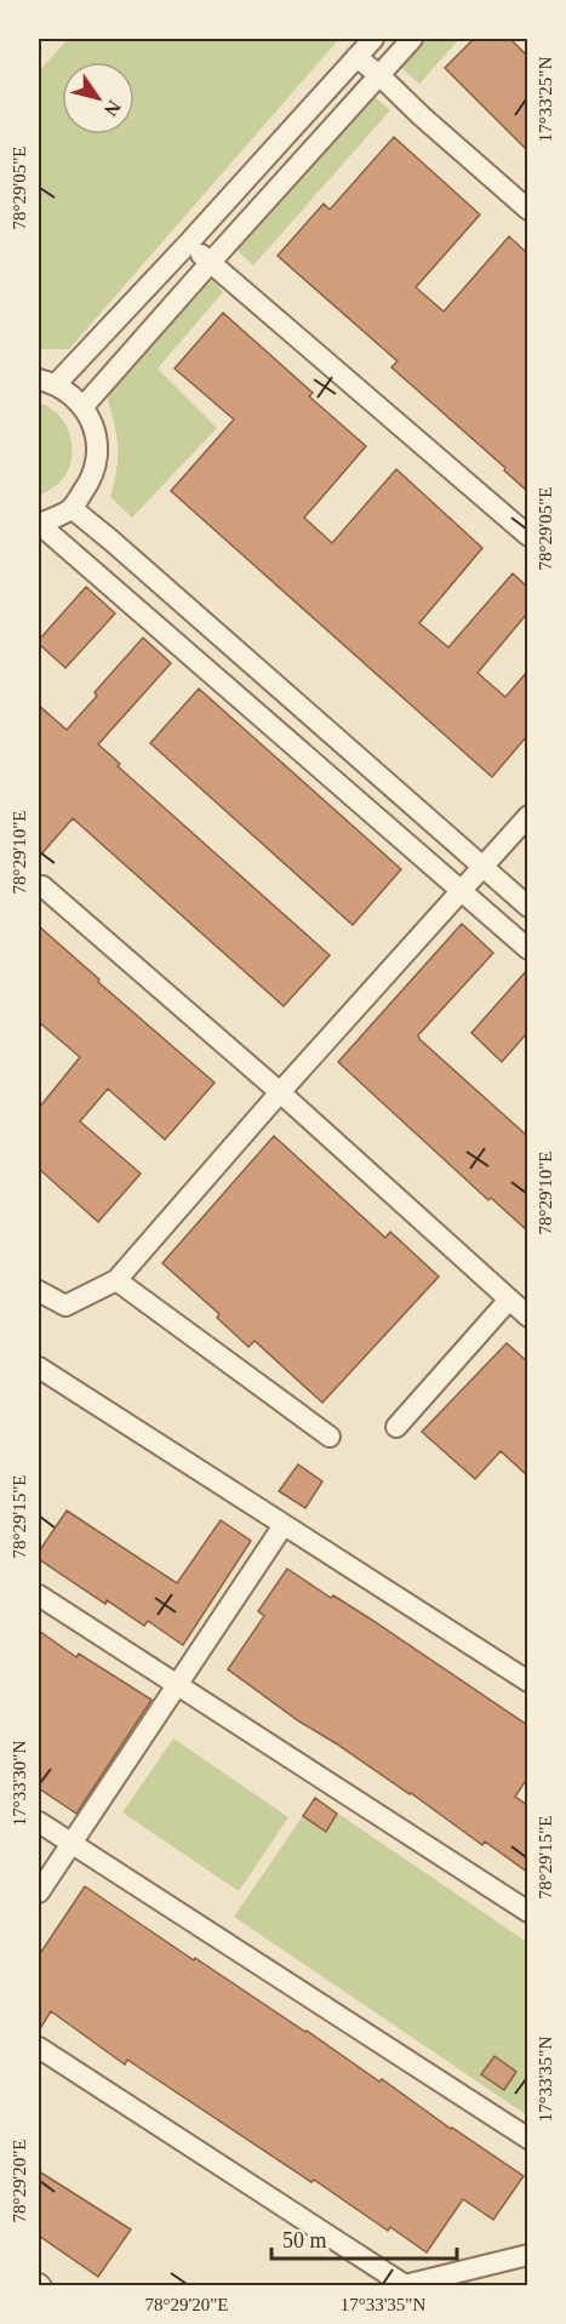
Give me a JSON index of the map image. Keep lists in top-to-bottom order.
{
  "scale_bar": "50 m",
  "north": "bottom right",
  "coordinates": [
    "17°33'25\"N",
    "78°29'05\"E",
    "78°29'10\"E",
    "78°29'15\"E",
    "17°33'30\"N",
    "17°33'35\"N",
    "78°29'20\"E"
  ]
}
